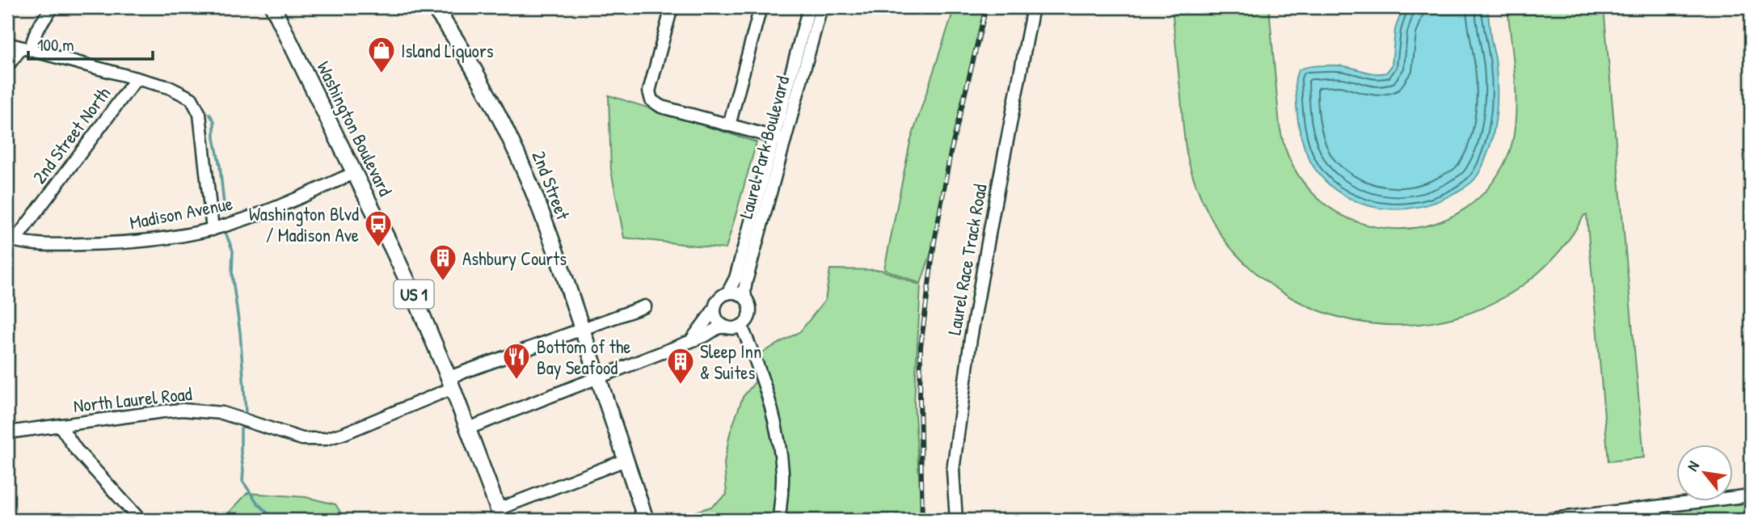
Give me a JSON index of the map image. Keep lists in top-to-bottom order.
{
  "streets": {
    "main road": ["Washington Boulevard", "2nd Street", "US 1"],
    "street": [
      "2nd Street North",
      "Laurel Park Boulevard",
      "Madison Avenue",
      "Laurel Race Track Road",
      "North Laurel Road"
    ]
  },
  "crossings": [
    ["Washington Boulevard", "Madison Avenue"],
    ["Washington Boulevard", "North Laurel Road"],
    ["2nd Street North", "Madison Avenue"],
    ["2nd Street", "North Laurel Road"]
  ],
  "places": {
    "shop": ["Island Liquors"],
    "bus stop": ["Washington Blvd / Madison Ave"],
    "building": ["Ashbury Courts", "Sleep Inn & Suites"],
    "restaurant": ["Bottom of the Bay Seafood"]
  },
  "scale_bar": "100 m",
  "north": "top left"
}
